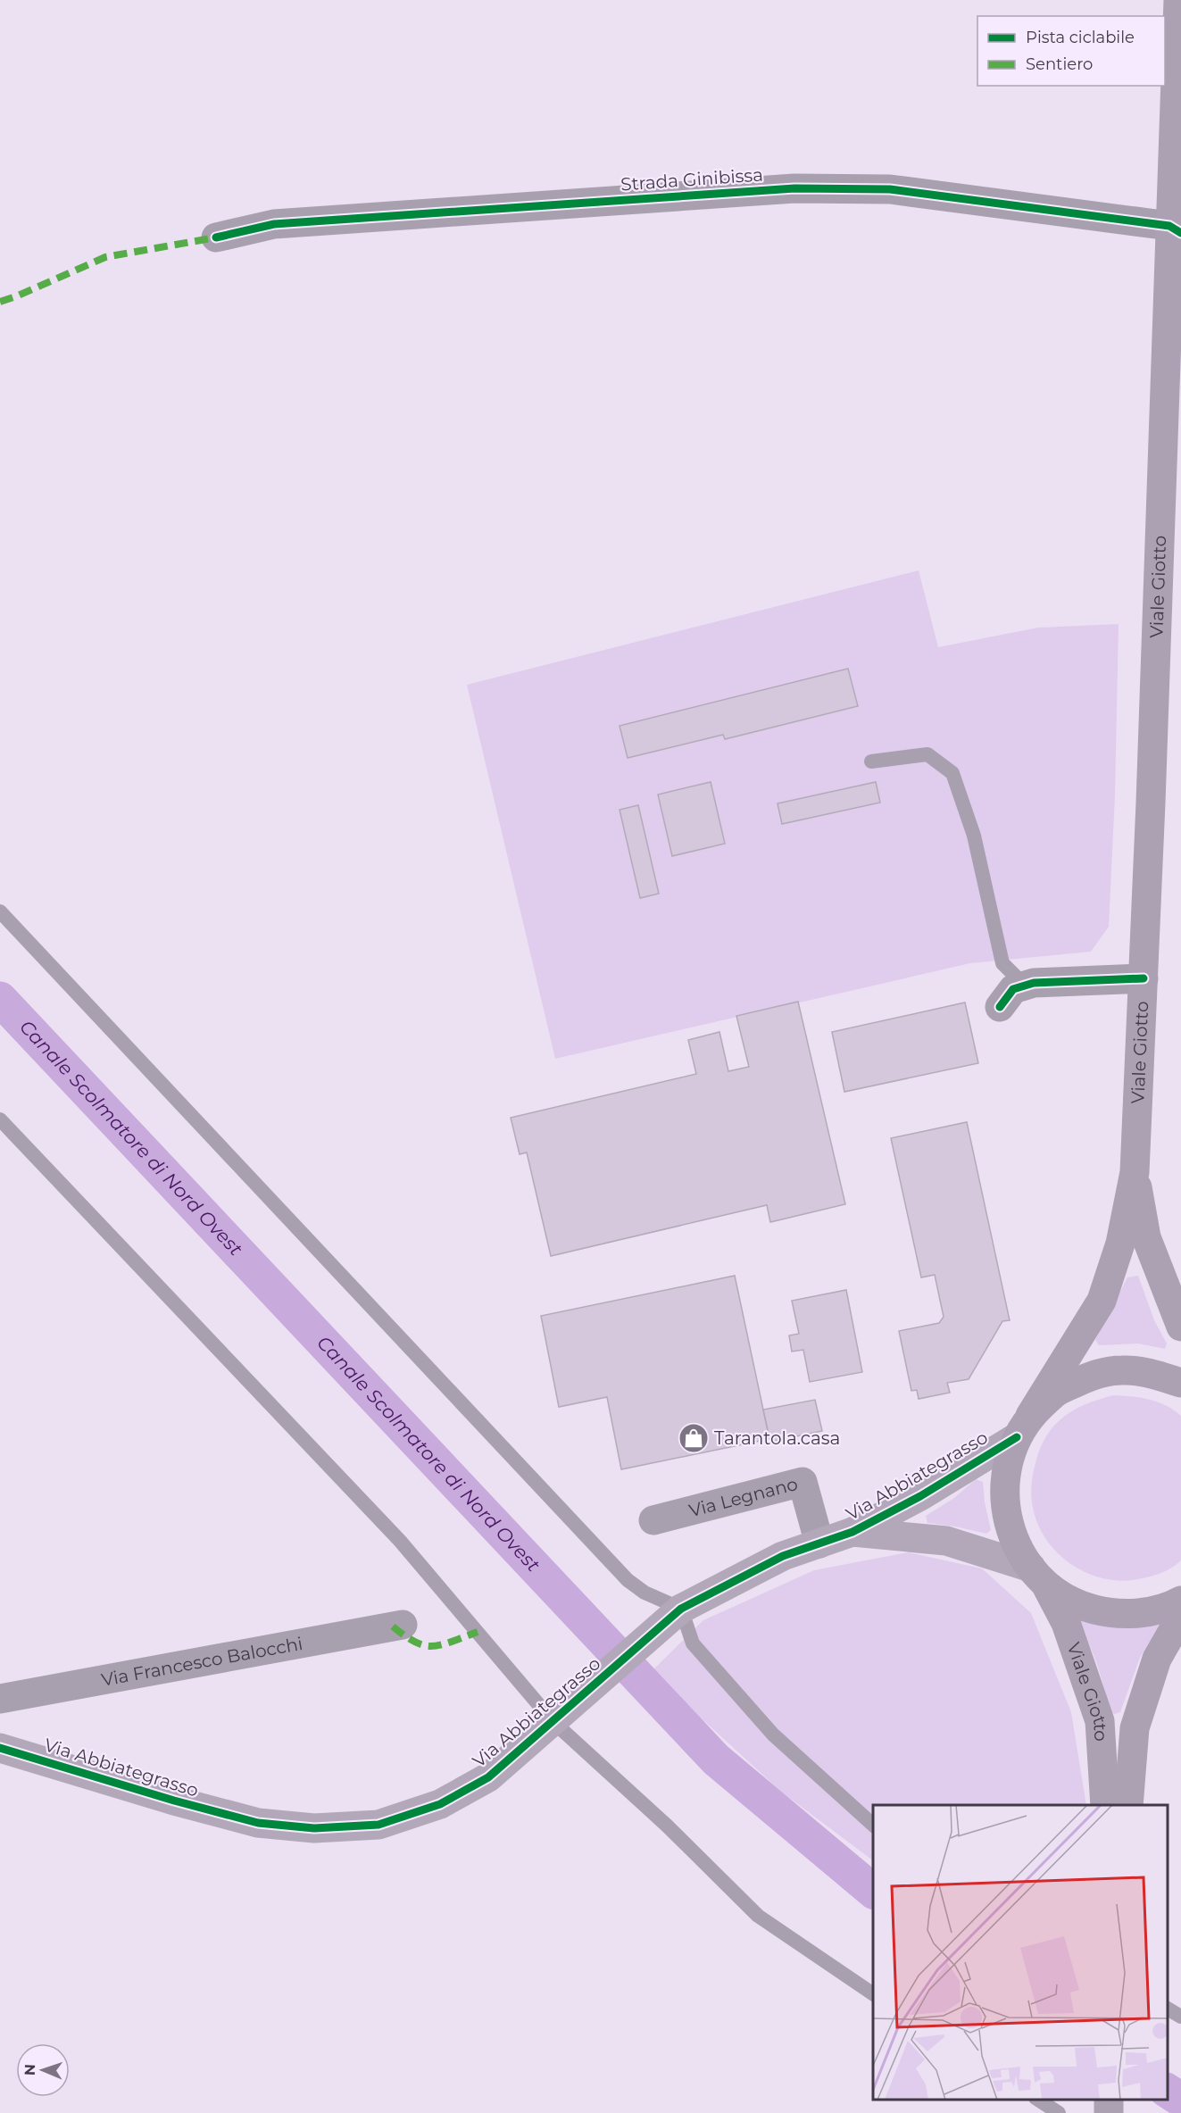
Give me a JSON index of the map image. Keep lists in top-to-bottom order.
{
  "streets": {
    "main road": ["Viale Giotto"],
    "street": [
      "Strada Ginibissa",
      "Via Abbiategrasso",
      "Via Legnano",
      "Via Francesco Balocchi"
    ]
  },
  "crossings": [
    ["Strada Ginibissa", "Viale Giotto"],
    ["Viale Giotto", "Via Abbiategrasso"],
    ["Via Abbiategrasso", "Via Legnano"]
  ],
  "water": ["Canale Scolmatore di Nord Ovest"],
  "places": {
    "shop": ["Tarantola.casa"]
  },
  "legend": ["Pista ciclabile", "Sentiero"],
  "north": "left"
}
